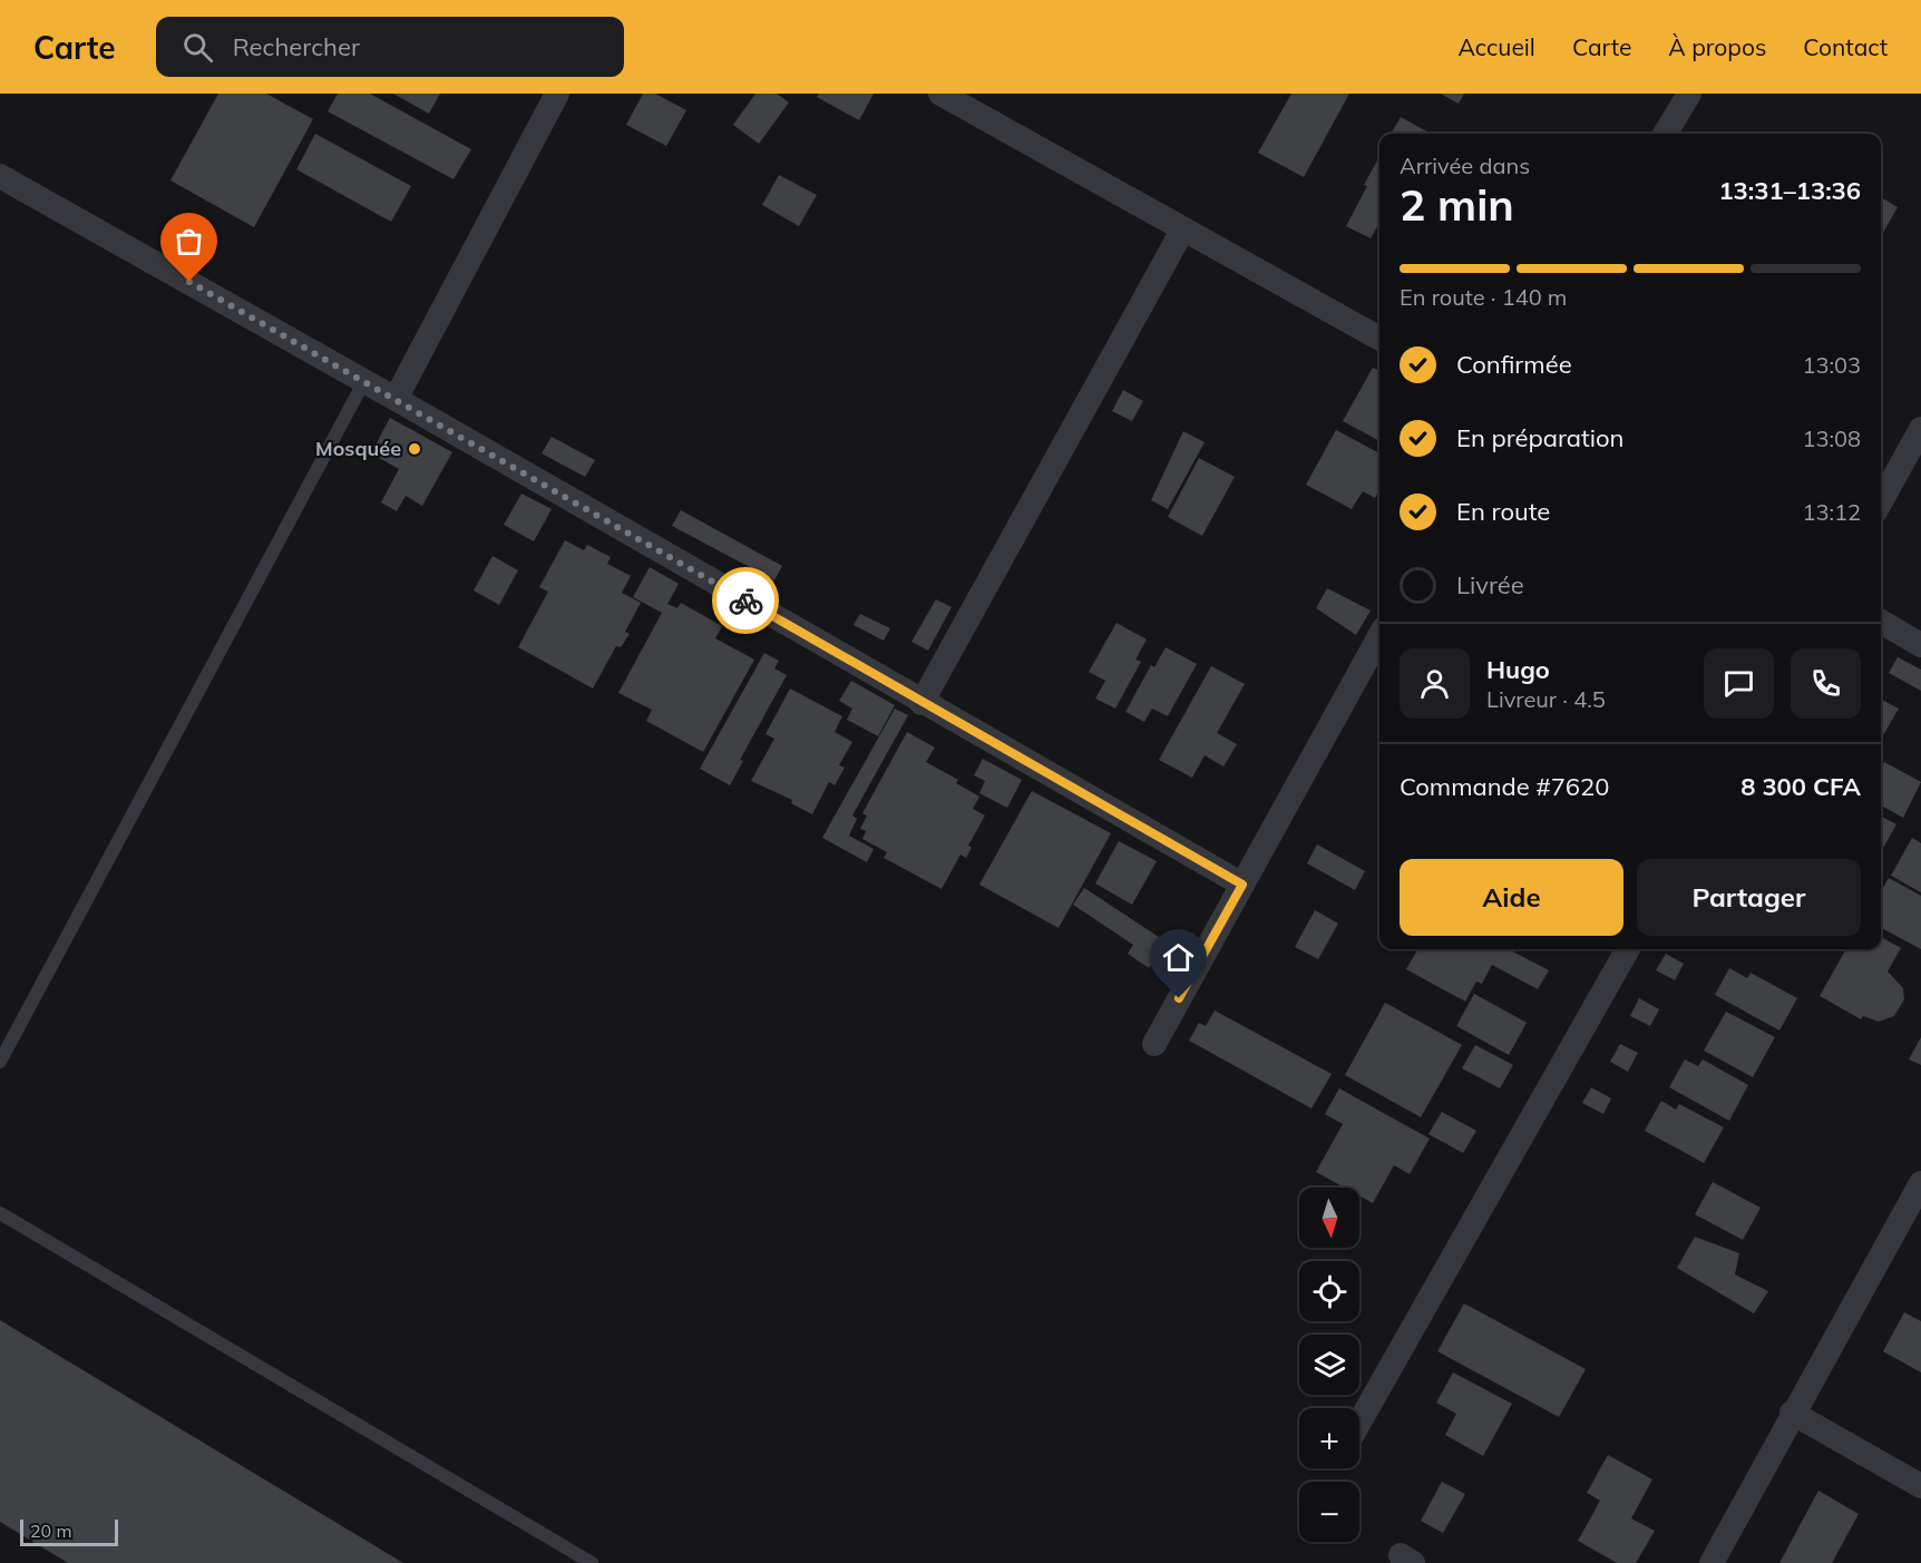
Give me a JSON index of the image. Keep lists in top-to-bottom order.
{
  "places": ["Mosquée"],
  "scale_bar": "20 m",
  "north": "bottom",
  "page": {
    "header": "Carte",
    "search": "Rechercher",
    "nav": [
      "Accueil",
      "Carte",
      "À propos",
      "Contact"
    ],
    "heading": ["2 min", "Arrivée dans", "13:31–13:36"],
    "panel": [
      "Hugo",
      "Livreur · 4.5",
      "Commande #7620",
      "8 300 CFA"
    ],
    "bar": "En route · 140 m",
    "list": [
      ["Confirmée", "13:03"],
      ["En préparation", "13:08"],
      ["En route", "13:12"],
      "Livrée"
    ],
    "buttons": ["Aide", "Partager"],
    "map_buttons": ["+", "−"],
    "scale": "20 m"
  }
}
